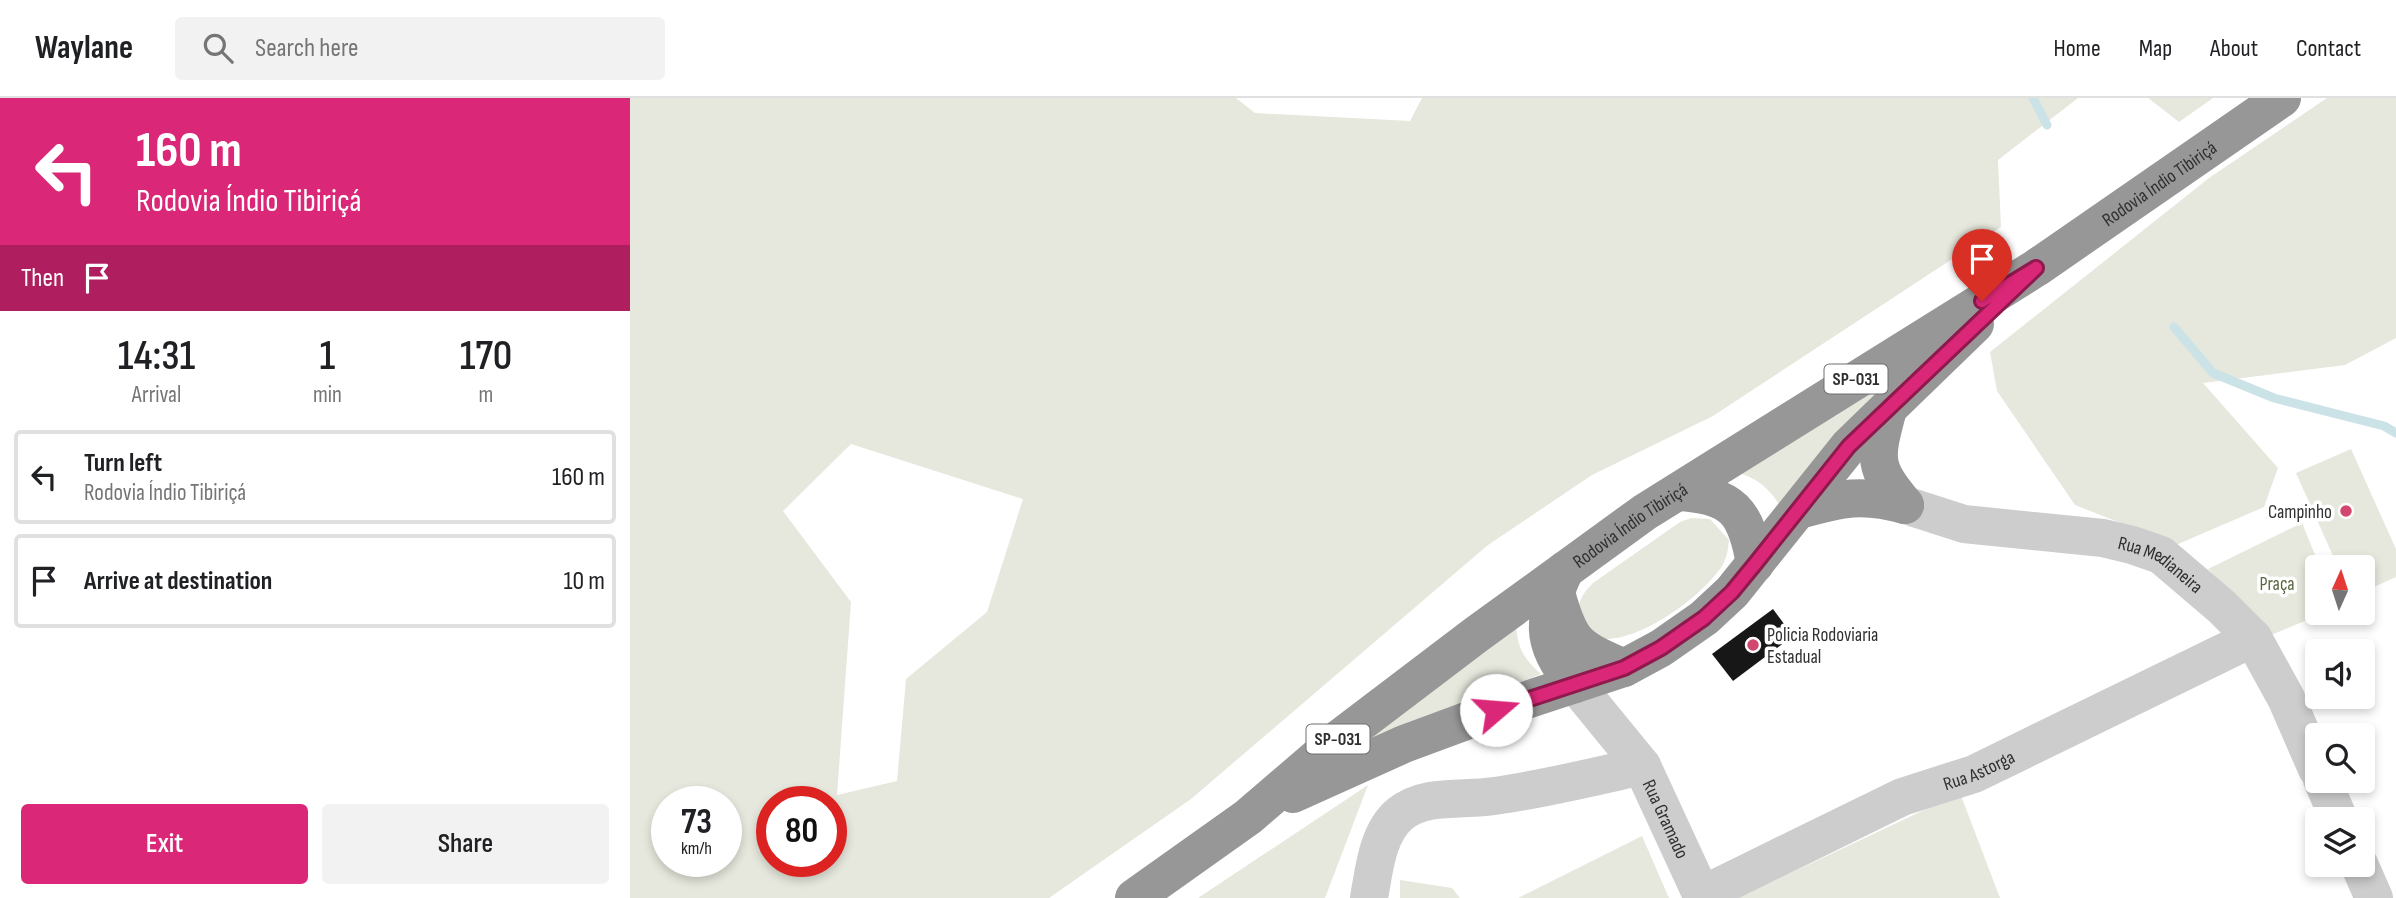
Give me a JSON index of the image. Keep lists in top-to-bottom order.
{
  "streets": {
    "highway": ["Rodovia Índio Tibiriçá", "SP-031"],
    "street": ["Rua Medianeira", "Rua Astorga", "Rua Gramado"]
  },
  "crossings": [
    ["Rodovia Índio Tibiriçá", "Rua Gramado"],
    ["Rua Medianeira", "Rua Astorga"],
    ["Rua Astorga", "Rua Gramado"]
  ],
  "parks": ["Praça"],
  "places": ["Campinho", "Policia Rodoviaria Estadual"],
  "north": "top",
  "page": {
    "header": "Waylane",
    "search": "Search here",
    "nav": [
      "Home",
      "Map",
      "About",
      "Contact"
    ],
    "turn": ["160 m", "Rodovia Índio Tibiriçá"],
    "then": "Then",
    "eta": [
      "14:31",
      "Arrival",
      "1",
      "min",
      "170",
      "m"
    ],
    "list": [
      {
        "name": "Turn left",
        "note": "Rodovia Índio Tibiriçá",
        "value": "160 m"
      },
      {
        "name": "Arrive at destination",
        "value": "10 m"
      }
    ],
    "speed": "73 km/h",
    "limit": "80",
    "buttons": ["Exit", "Share"]
  }
}
